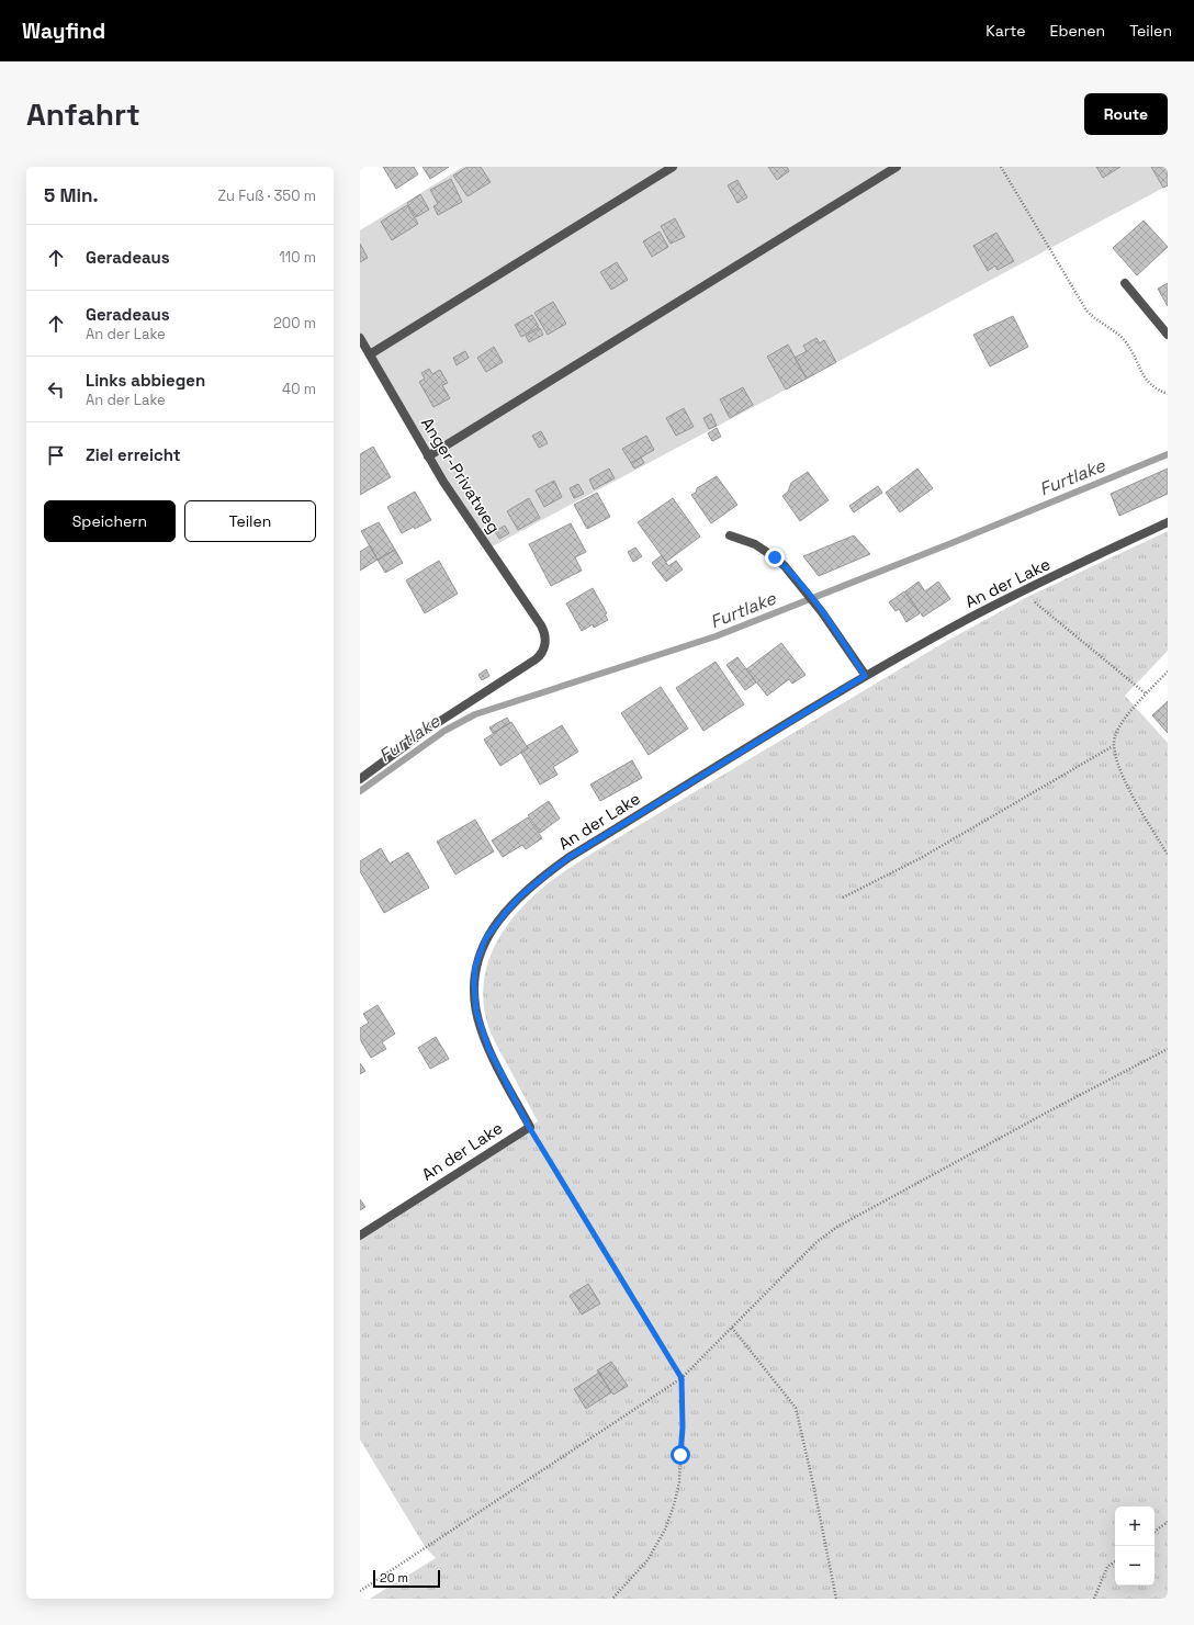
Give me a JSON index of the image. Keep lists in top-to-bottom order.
{
  "streets": {
    "street": ["Anger-Privatweg", "An der Lake"]
  },
  "water": ["Furtlake"],
  "scale_bar": "20 m",
  "page": {
    "header": "Wayfind",
    "nav": ["Karte", "Ebenen", "Teilen"],
    "buttons": [
      "Route",
      ["Speichern", "Teilen"]
    ],
    "title": "Anfahrt",
    "heading": ["5 Min.", "Zu Fuß · 350 m"],
    "list": [
      ["Geradeaus", "110 m"],
      ["Geradeaus", "An der Lake", "200 m"],
      ["Links abbiegen", "An der Lake", "40 m"],
      "Ziel erreicht"
    ],
    "map_buttons": ["+", "−"],
    "scale": "20 m"
  }
}
